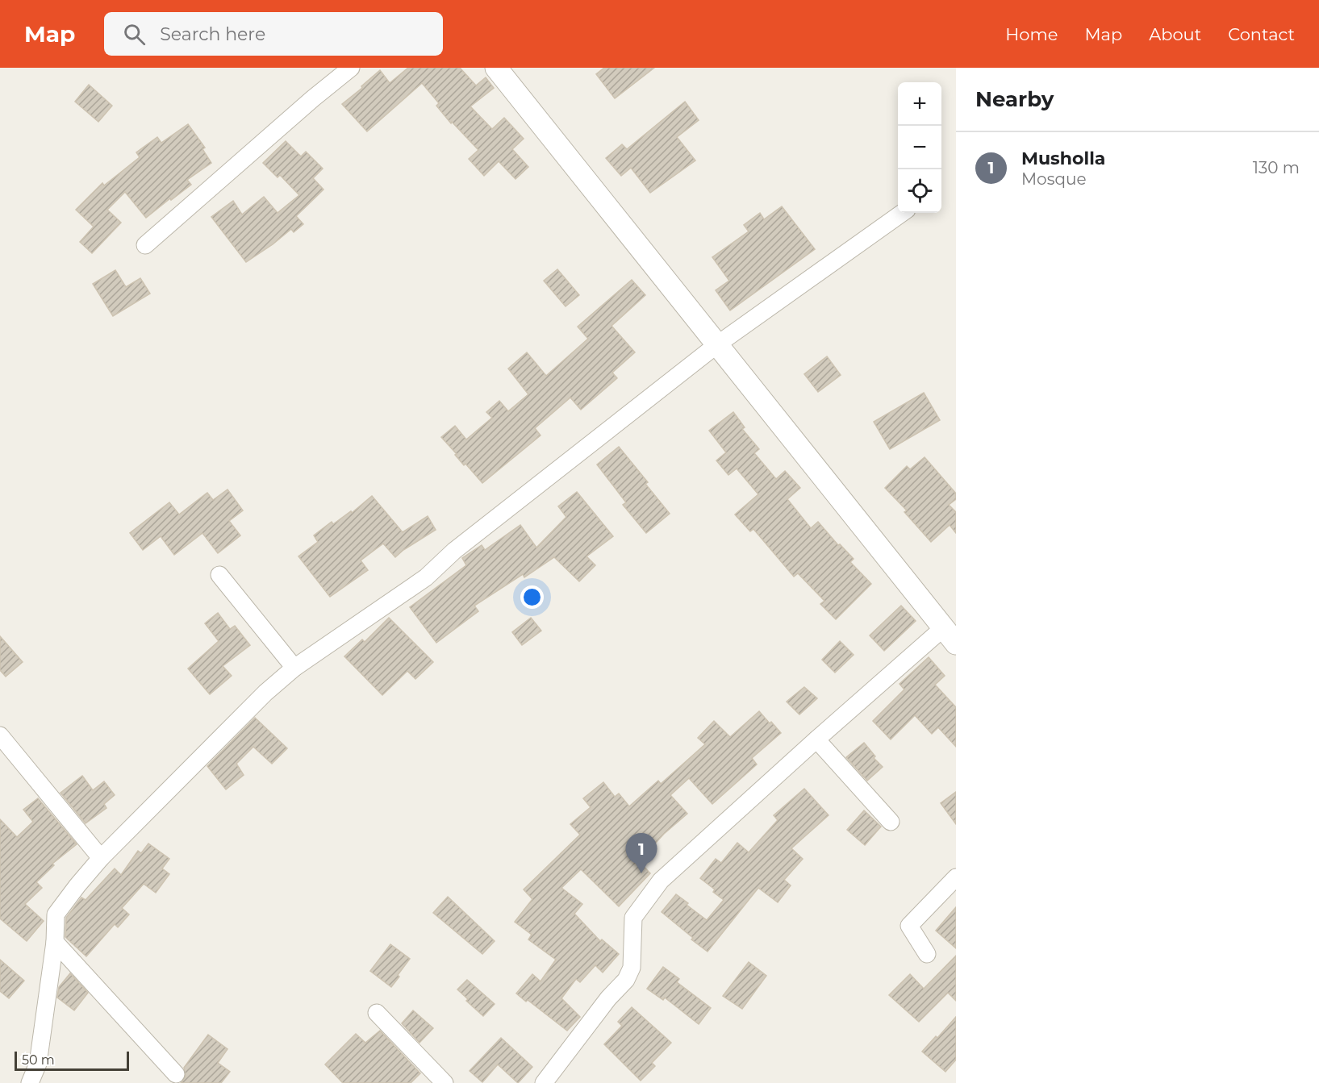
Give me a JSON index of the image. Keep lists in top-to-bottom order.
{
  "scale_bar": "50 m",
  "page": {
    "header": "Map",
    "search": "Search here",
    "nav": [
      "Home",
      "Map",
      "About",
      "Contact"
    ],
    "heading": "Nearby",
    "map_buttons": ["+", "−"],
    "list": [
      {
        "mark": "1",
        "name": "Musholla",
        "note": "Mosque",
        "value": "130 m"
      }
    ],
    "pins": "1",
    "scale": "50 m"
  }
}
